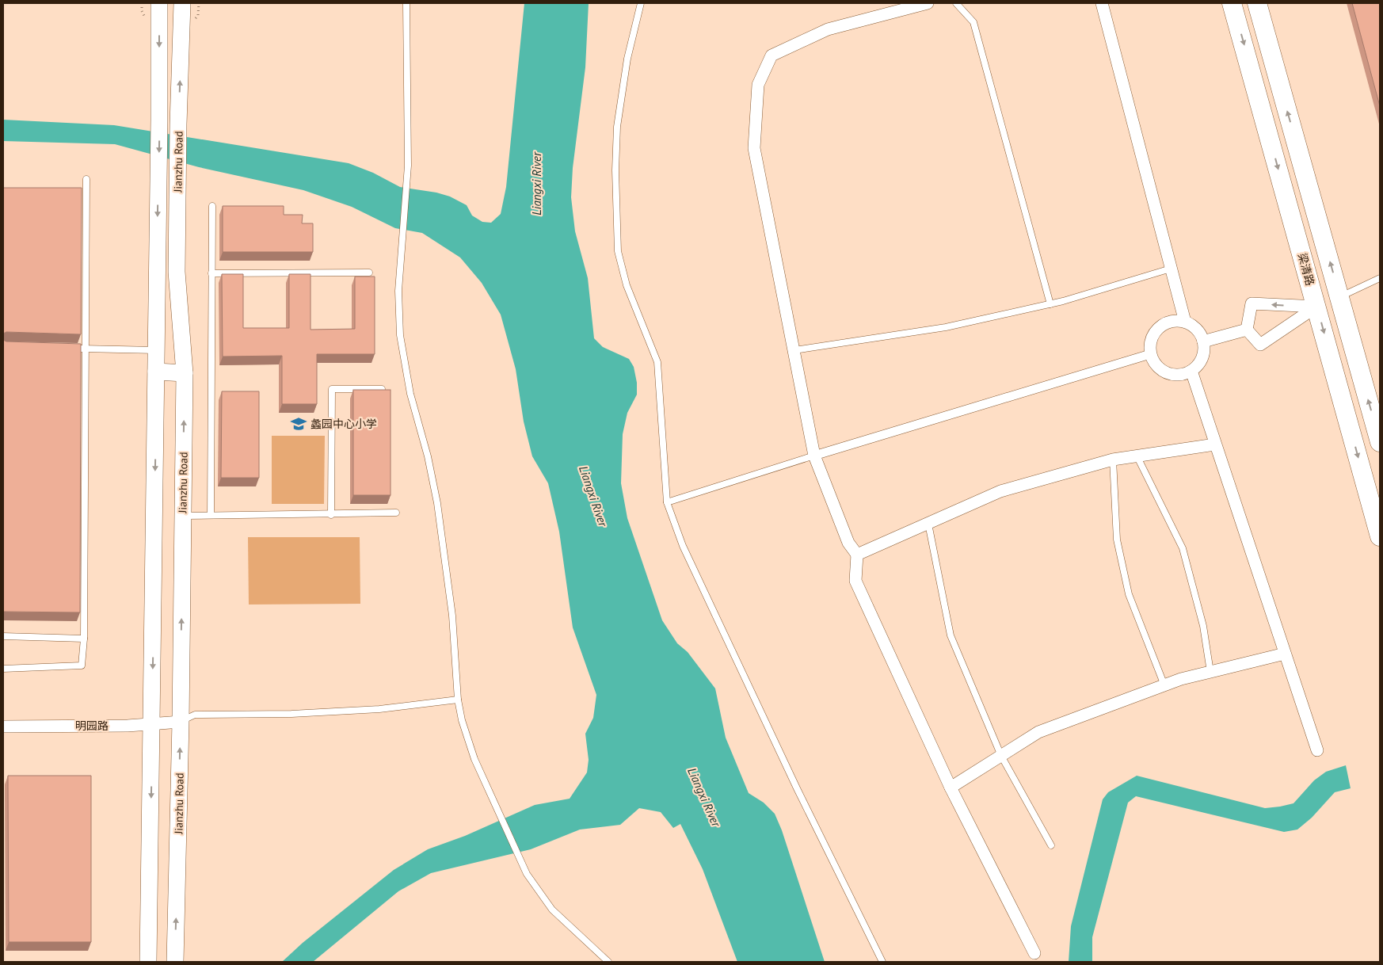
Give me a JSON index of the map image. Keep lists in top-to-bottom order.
{
  "streets": {
    "main road": ["Jianzhu Road", "梁清路"],
    "street": ["明园路"]
  },
  "crossings": [
    ["Jianzhu Road", "明园路"]
  ],
  "water": ["Liangxi River"],
  "places": {
    "school or university": ["蠡园中心小学"]
  }
}
